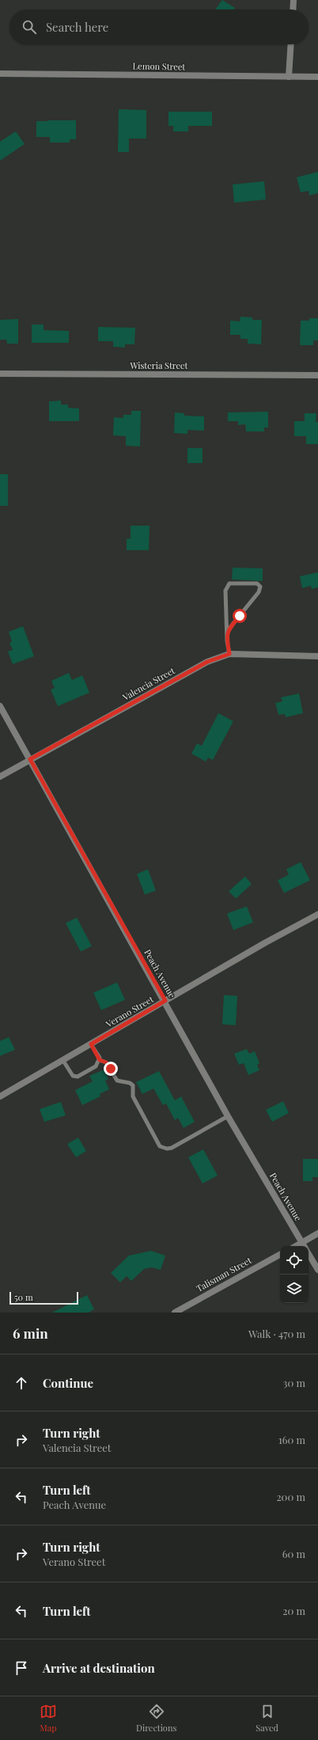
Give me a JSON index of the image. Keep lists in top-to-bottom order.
{
  "streets": {
    "street": [
      "Lemon Street",
      "Wisteria Street",
      "Valencia Street",
      "Peach Avenue",
      "Verano Street",
      "Talisman Street"
    ]
  },
  "crossings": [
    ["Valencia Street", "Peach Avenue"],
    ["Peach Avenue", "Verano Street"]
  ],
  "scale_bar": "50 m",
  "page": {
    "search": "Search here",
    "scale": "50 m",
    "heading": ["6 min", "Walk · 470 m"],
    "list": [
      ["Continue", "30 m"],
      ["Turn right", "Valencia Street", "160 m"],
      ["Turn left", "Peach Avenue", "200 m"],
      ["Turn right", "Verano Street", "60 m"],
      ["Turn left", "20 m"],
      "Arrive at destination"
    ],
    "nav": ["Map", "Directions", "Saved"]
  }
}
